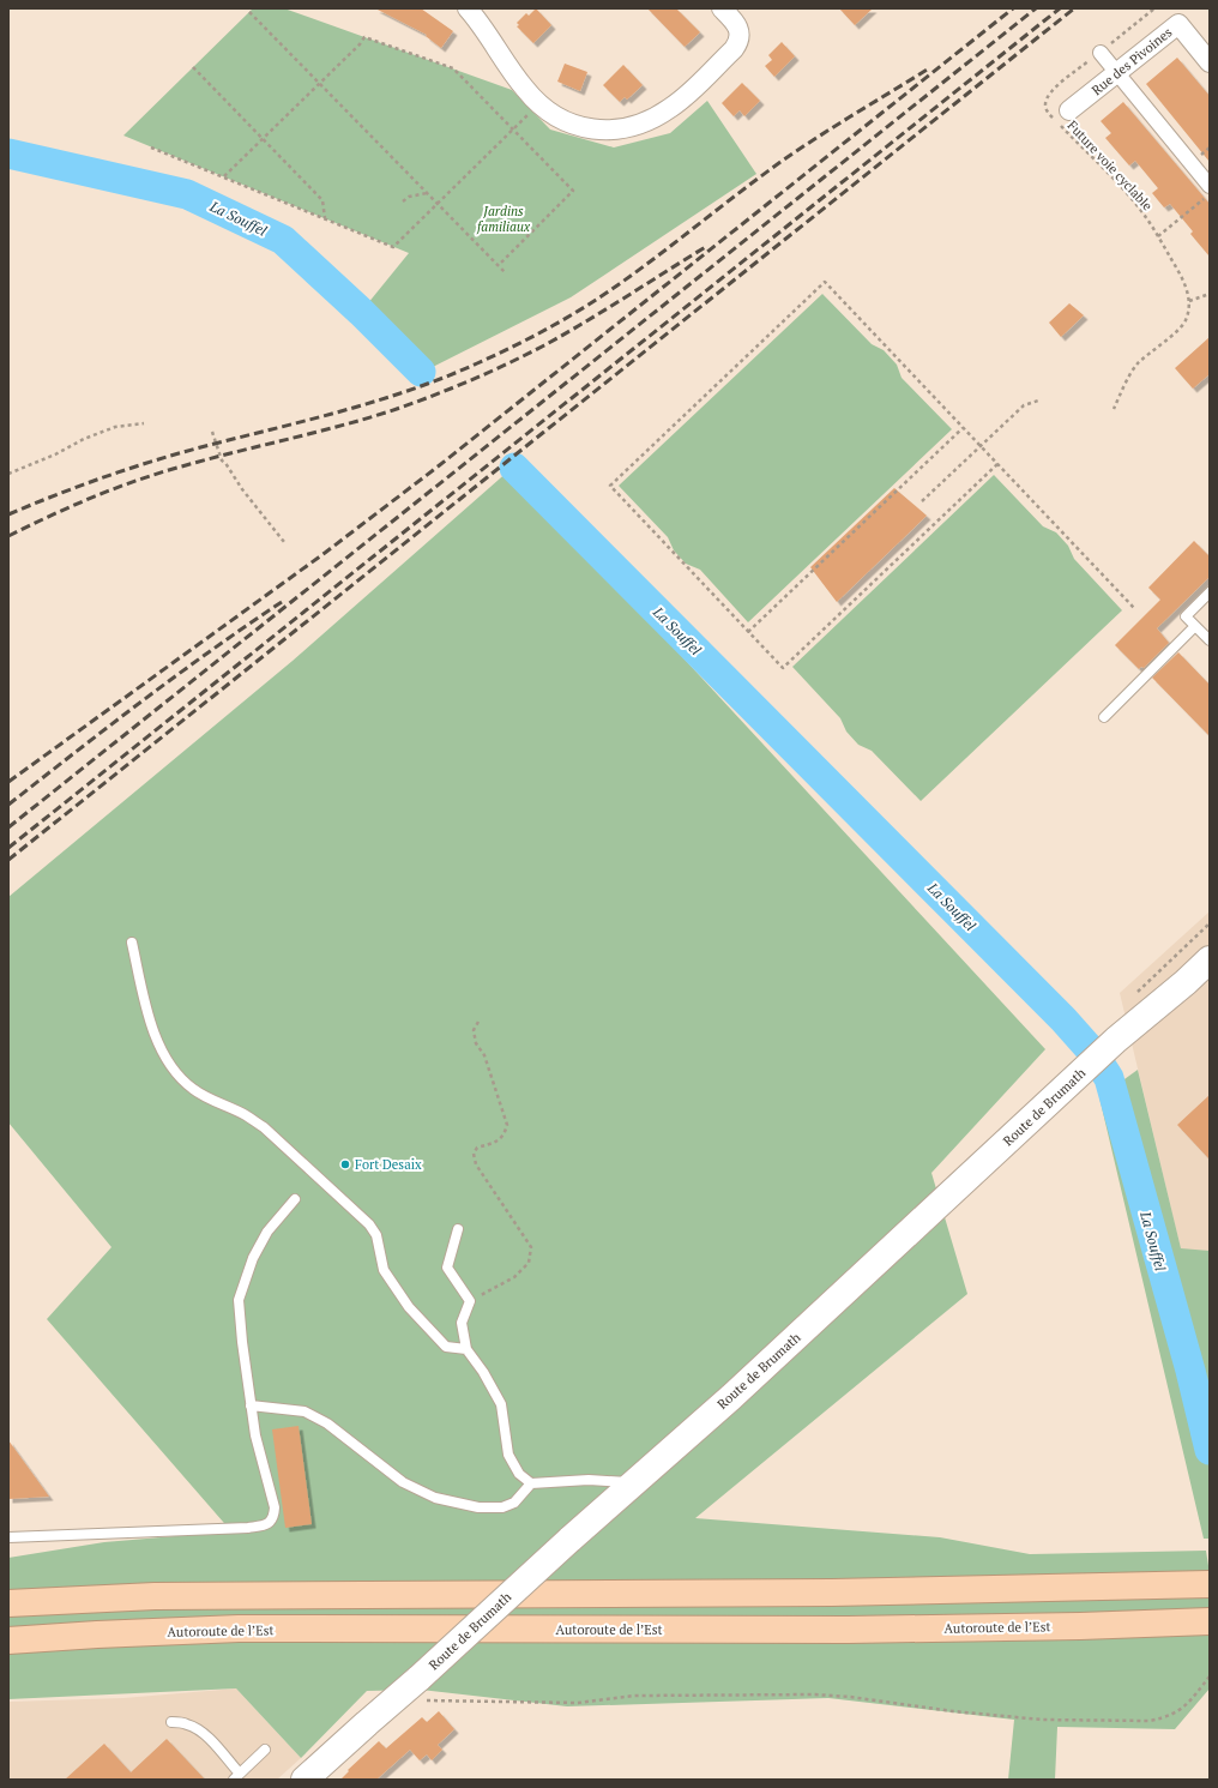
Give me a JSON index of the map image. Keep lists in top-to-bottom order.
{
  "streets": {
    "highway": ["Autoroute de l’Est"],
    "main road": ["Route de Brumath"],
    "street": ["Rue des Pivoines"],
    "path": ["Future voie cyclable"]
  },
  "water": ["La Souffel"],
  "parks": ["Jardins familiaux"],
  "places": ["Fort Desaix"]
}
